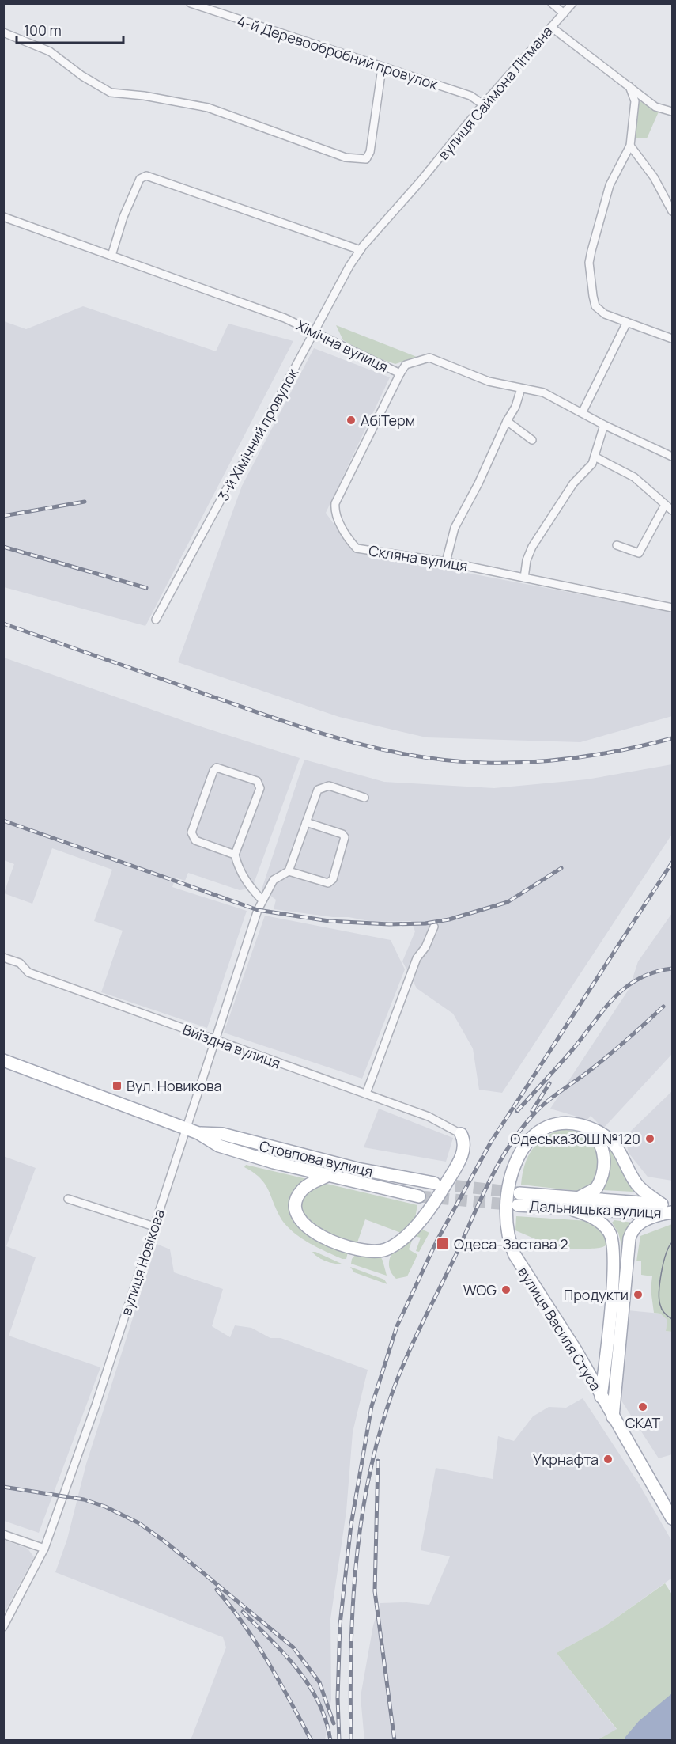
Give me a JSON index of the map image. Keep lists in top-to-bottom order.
{
  "streets": {
    "main road": ["Стовпова вулиця", "Дальницька вулиця", "вулиця Василя Стуса"],
    "street": [
      "4-й Деревообробний провулок",
      "вулиця Саймона Літмана",
      "Хімічна вулиця",
      "3-й Хімічний провулок",
      "Скляна вулиця",
      "Виїздна вулиця",
      "вулиця Новікова"
    ]
  },
  "crossings": [
    ["4-й Деревообробний провулок", "вулиця Саймона Літмана"],
    ["вулиця Саймона Літмана", "3-й Хімічний провулок"],
    ["Хімічна вулиця", "3-й Хімічний провулок"],
    ["Хімічна вулиця", "Скляна вулиця"],
    ["Виїздна вулиця", "вулиця Новікова"],
    ["Стовпова вулиця", "вулиця Новікова"]
  ],
  "places": {
    "other": [
      "АбіТерм",
      "ОдеськаЗОШ №120",
      "WOG",
      "Продукти",
      "СКАТ",
      "Укрнафта"
    ],
    "transit": ["Вул. Новикова", "Одеса-Застава 2"]
  },
  "scale_bar": "100 m"
}
